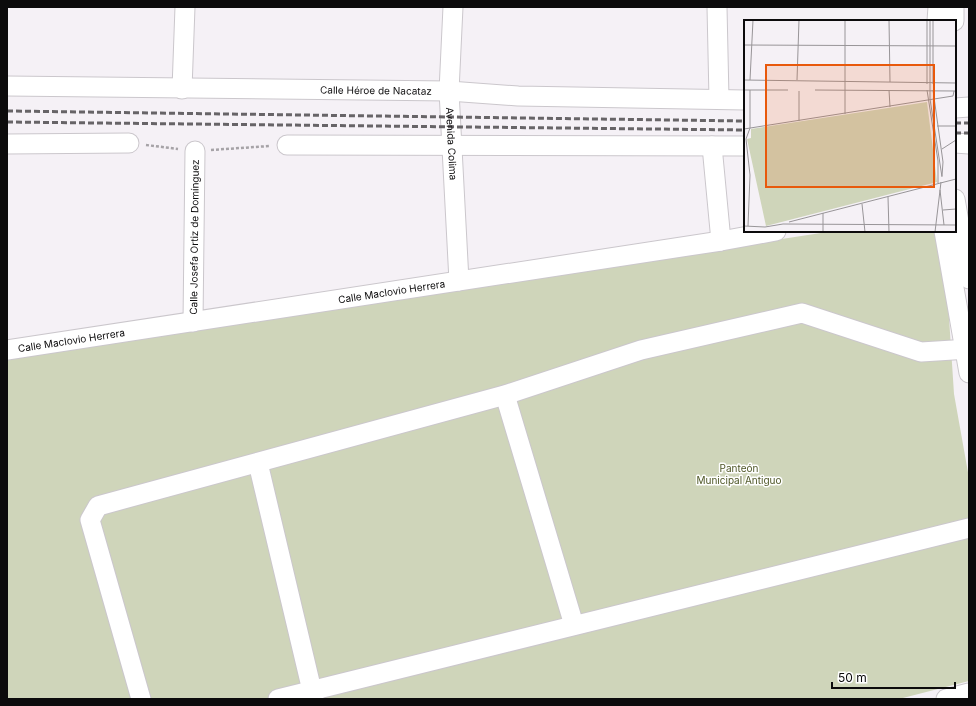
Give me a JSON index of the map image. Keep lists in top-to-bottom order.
{
  "streets": {
    "street": [
      "Calle Héroe de Nacataz",
      "Avenida Colima",
      "Calle Josefa Ortiz de Domínguez",
      "Calle Maclovio Herrera"
    ]
  },
  "crossings": [
    ["Calle Héroe de Nacataz", "Avenida Colima"],
    ["Avenida Colima", "Calle Maclovio Herrera"],
    ["Calle Josefa Ortiz de Domínguez", "Calle Maclovio Herrera"]
  ],
  "parks": ["Panteón Municipal Antiguo"],
  "scale_bar": "50 m"
}
